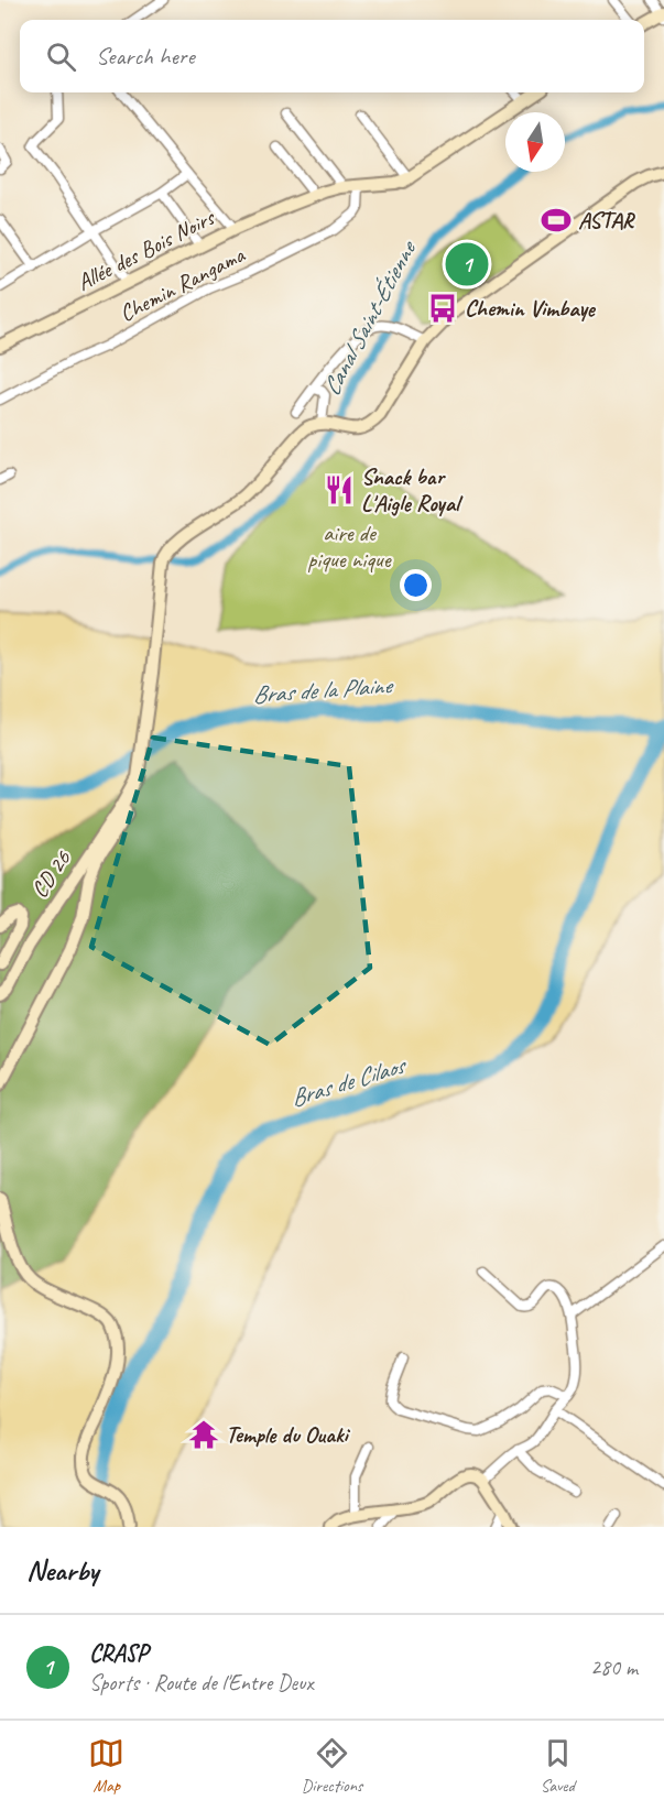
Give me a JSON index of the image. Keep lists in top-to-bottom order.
{
  "streets": {
    "main road": ["Allée des Bois Noirs", "CD 26"],
    "street": ["Chemin Rangama"]
  },
  "crossings": [
    ["Allée des Bois Noirs", "Chemin Rangama"]
  ],
  "water": ["Canal Saint-Étienne", "Bras de la Plaine", "Bras de Cilaos"],
  "parks": ["aire de pique nique"],
  "places": {
    "sports": ["ASTAR"],
    "bus stop": ["Chemin Vimbaye"],
    "restaurant": ["Snack bar L'Aigle Royal"],
    "temple": ["Temple du Ouaki"]
  },
  "north": "bottom",
  "page": {
    "search": "Search here",
    "pins": "1",
    "heading": "Nearby",
    "list": [
      {
        "mark": "1",
        "name": "CRASP",
        "note": "Sports · Route de l'Entre Deux",
        "value": "280 m"
      }
    ],
    "nav": ["Map", "Directions", "Saved"]
  }
}
